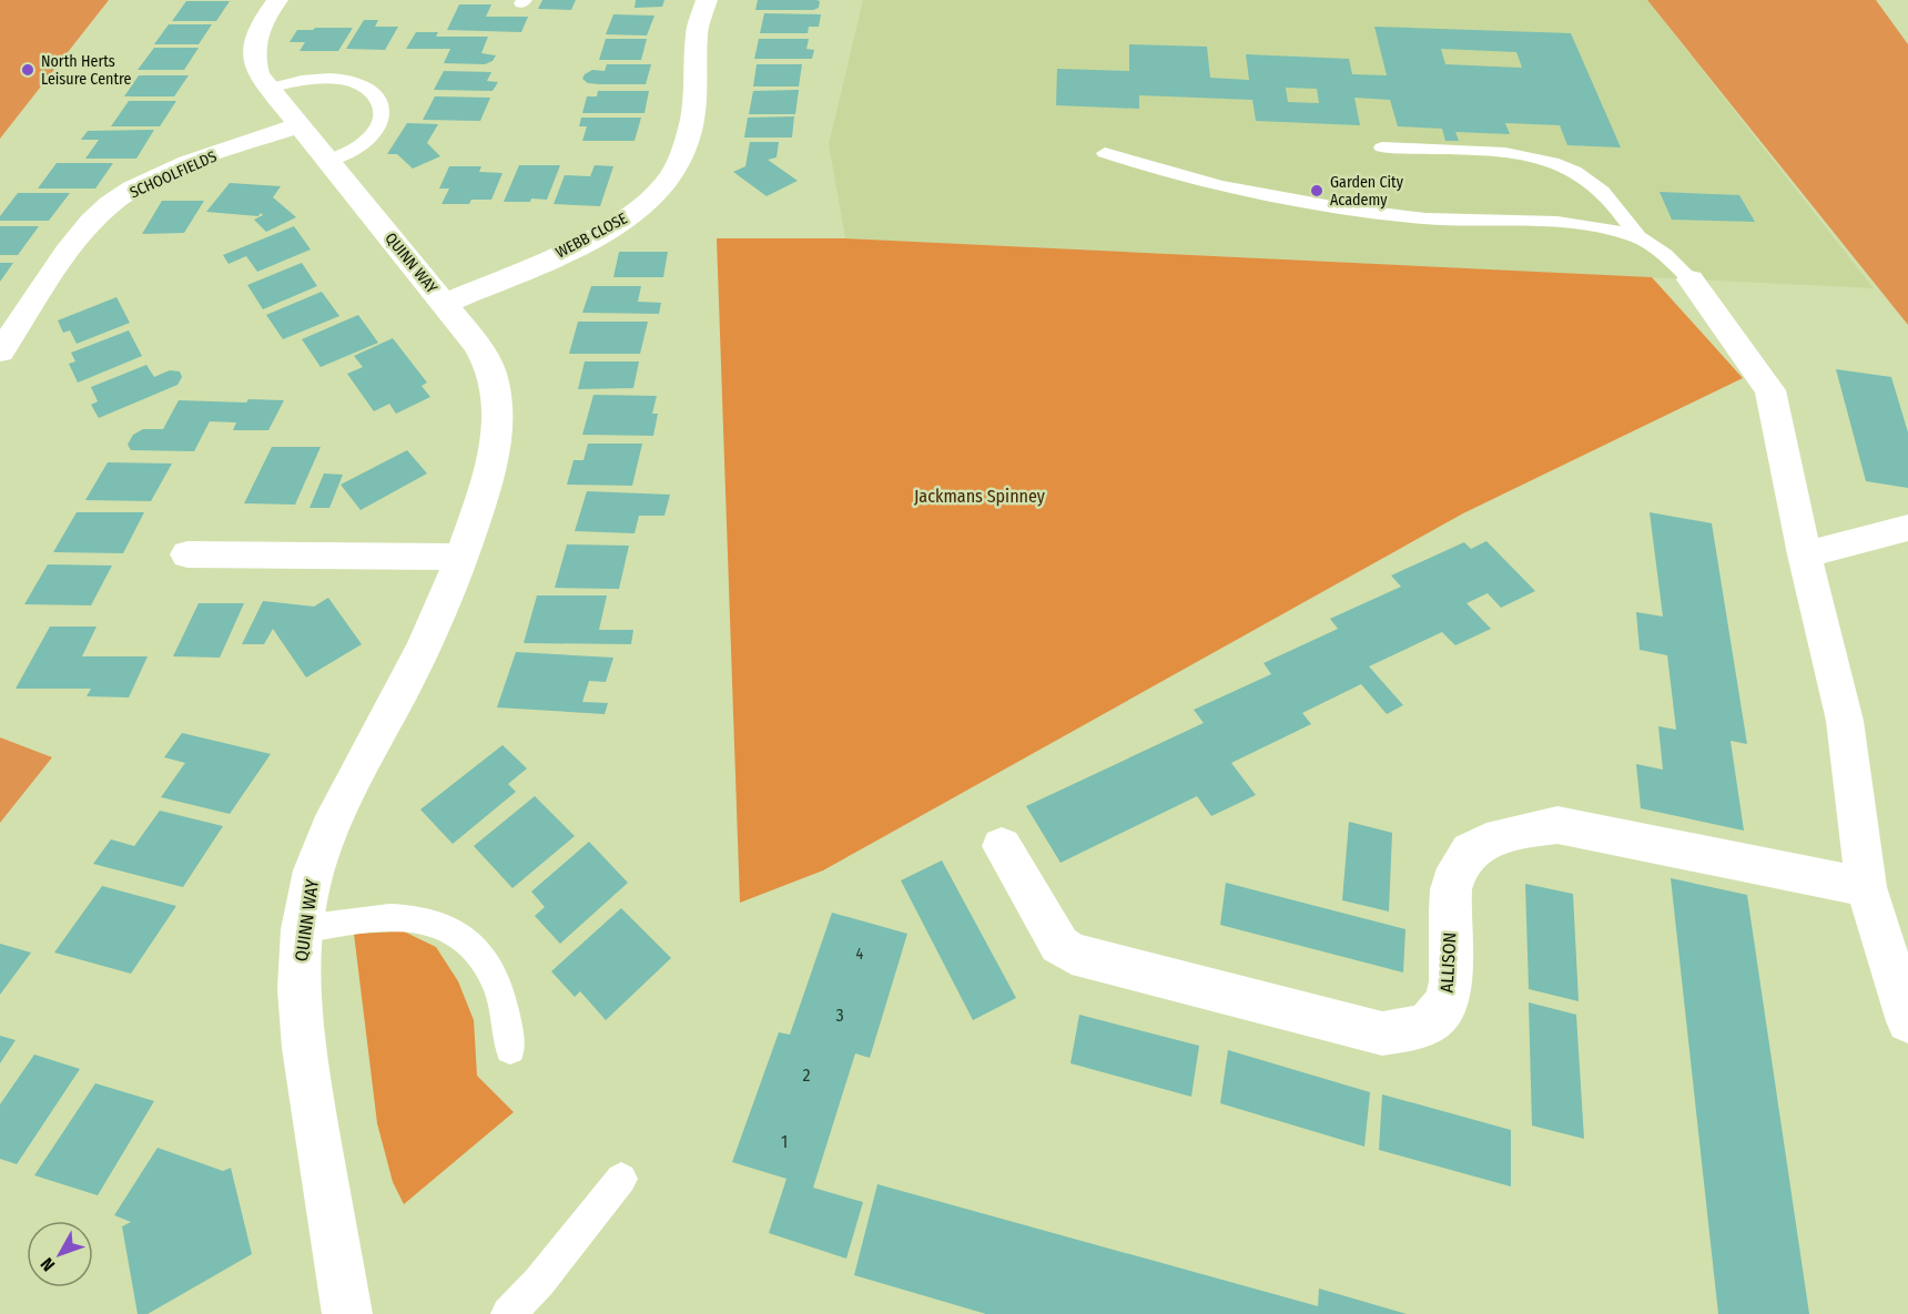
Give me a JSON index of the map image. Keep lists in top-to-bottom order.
{
  "streets": {
    "street": [
      "SCHOOLFIELDS",
      "WEBB CLOSE",
      "QUINN WAY",
      "ALLISON"
    ]
  },
  "crossings": [
    ["SCHOOLFIELDS", "QUINN WAY"],
    ["WEBB CLOSE", "QUINN WAY"]
  ],
  "parks": ["Jackmans Spinney"],
  "places": ["North Herts Leisure Centre", "Garden City Academy"],
  "house_numbers": [
    "4",
    "3",
    "2",
    "1"
  ],
  "north": "bottom left"
}
